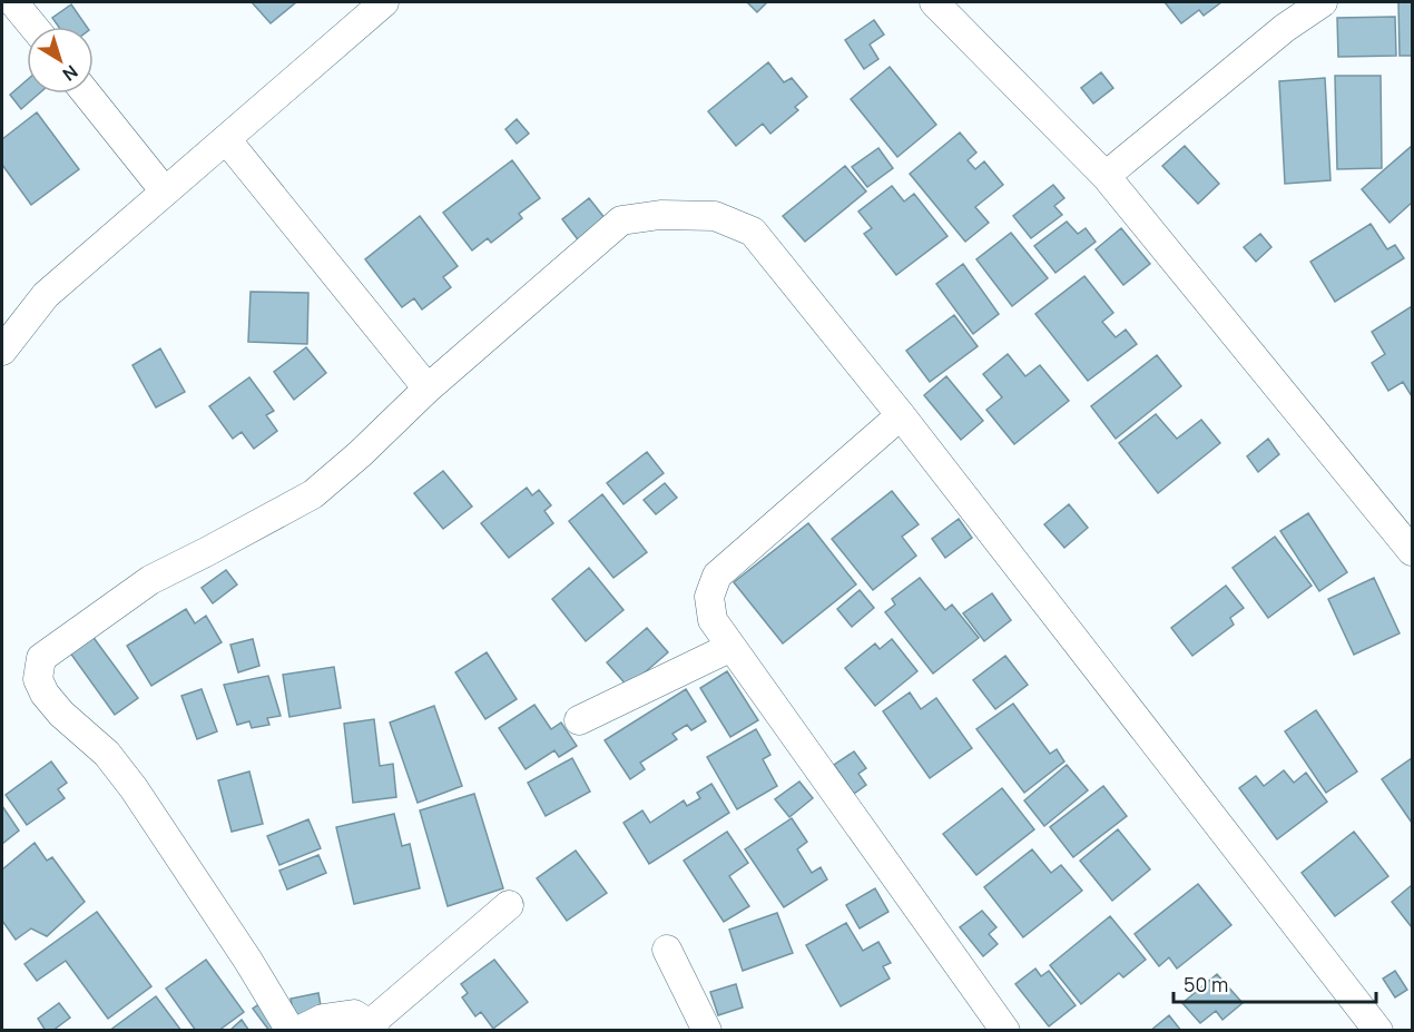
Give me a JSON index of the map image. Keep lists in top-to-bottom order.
{
  "scale_bar": "50 m",
  "north": "bottom right"
}
